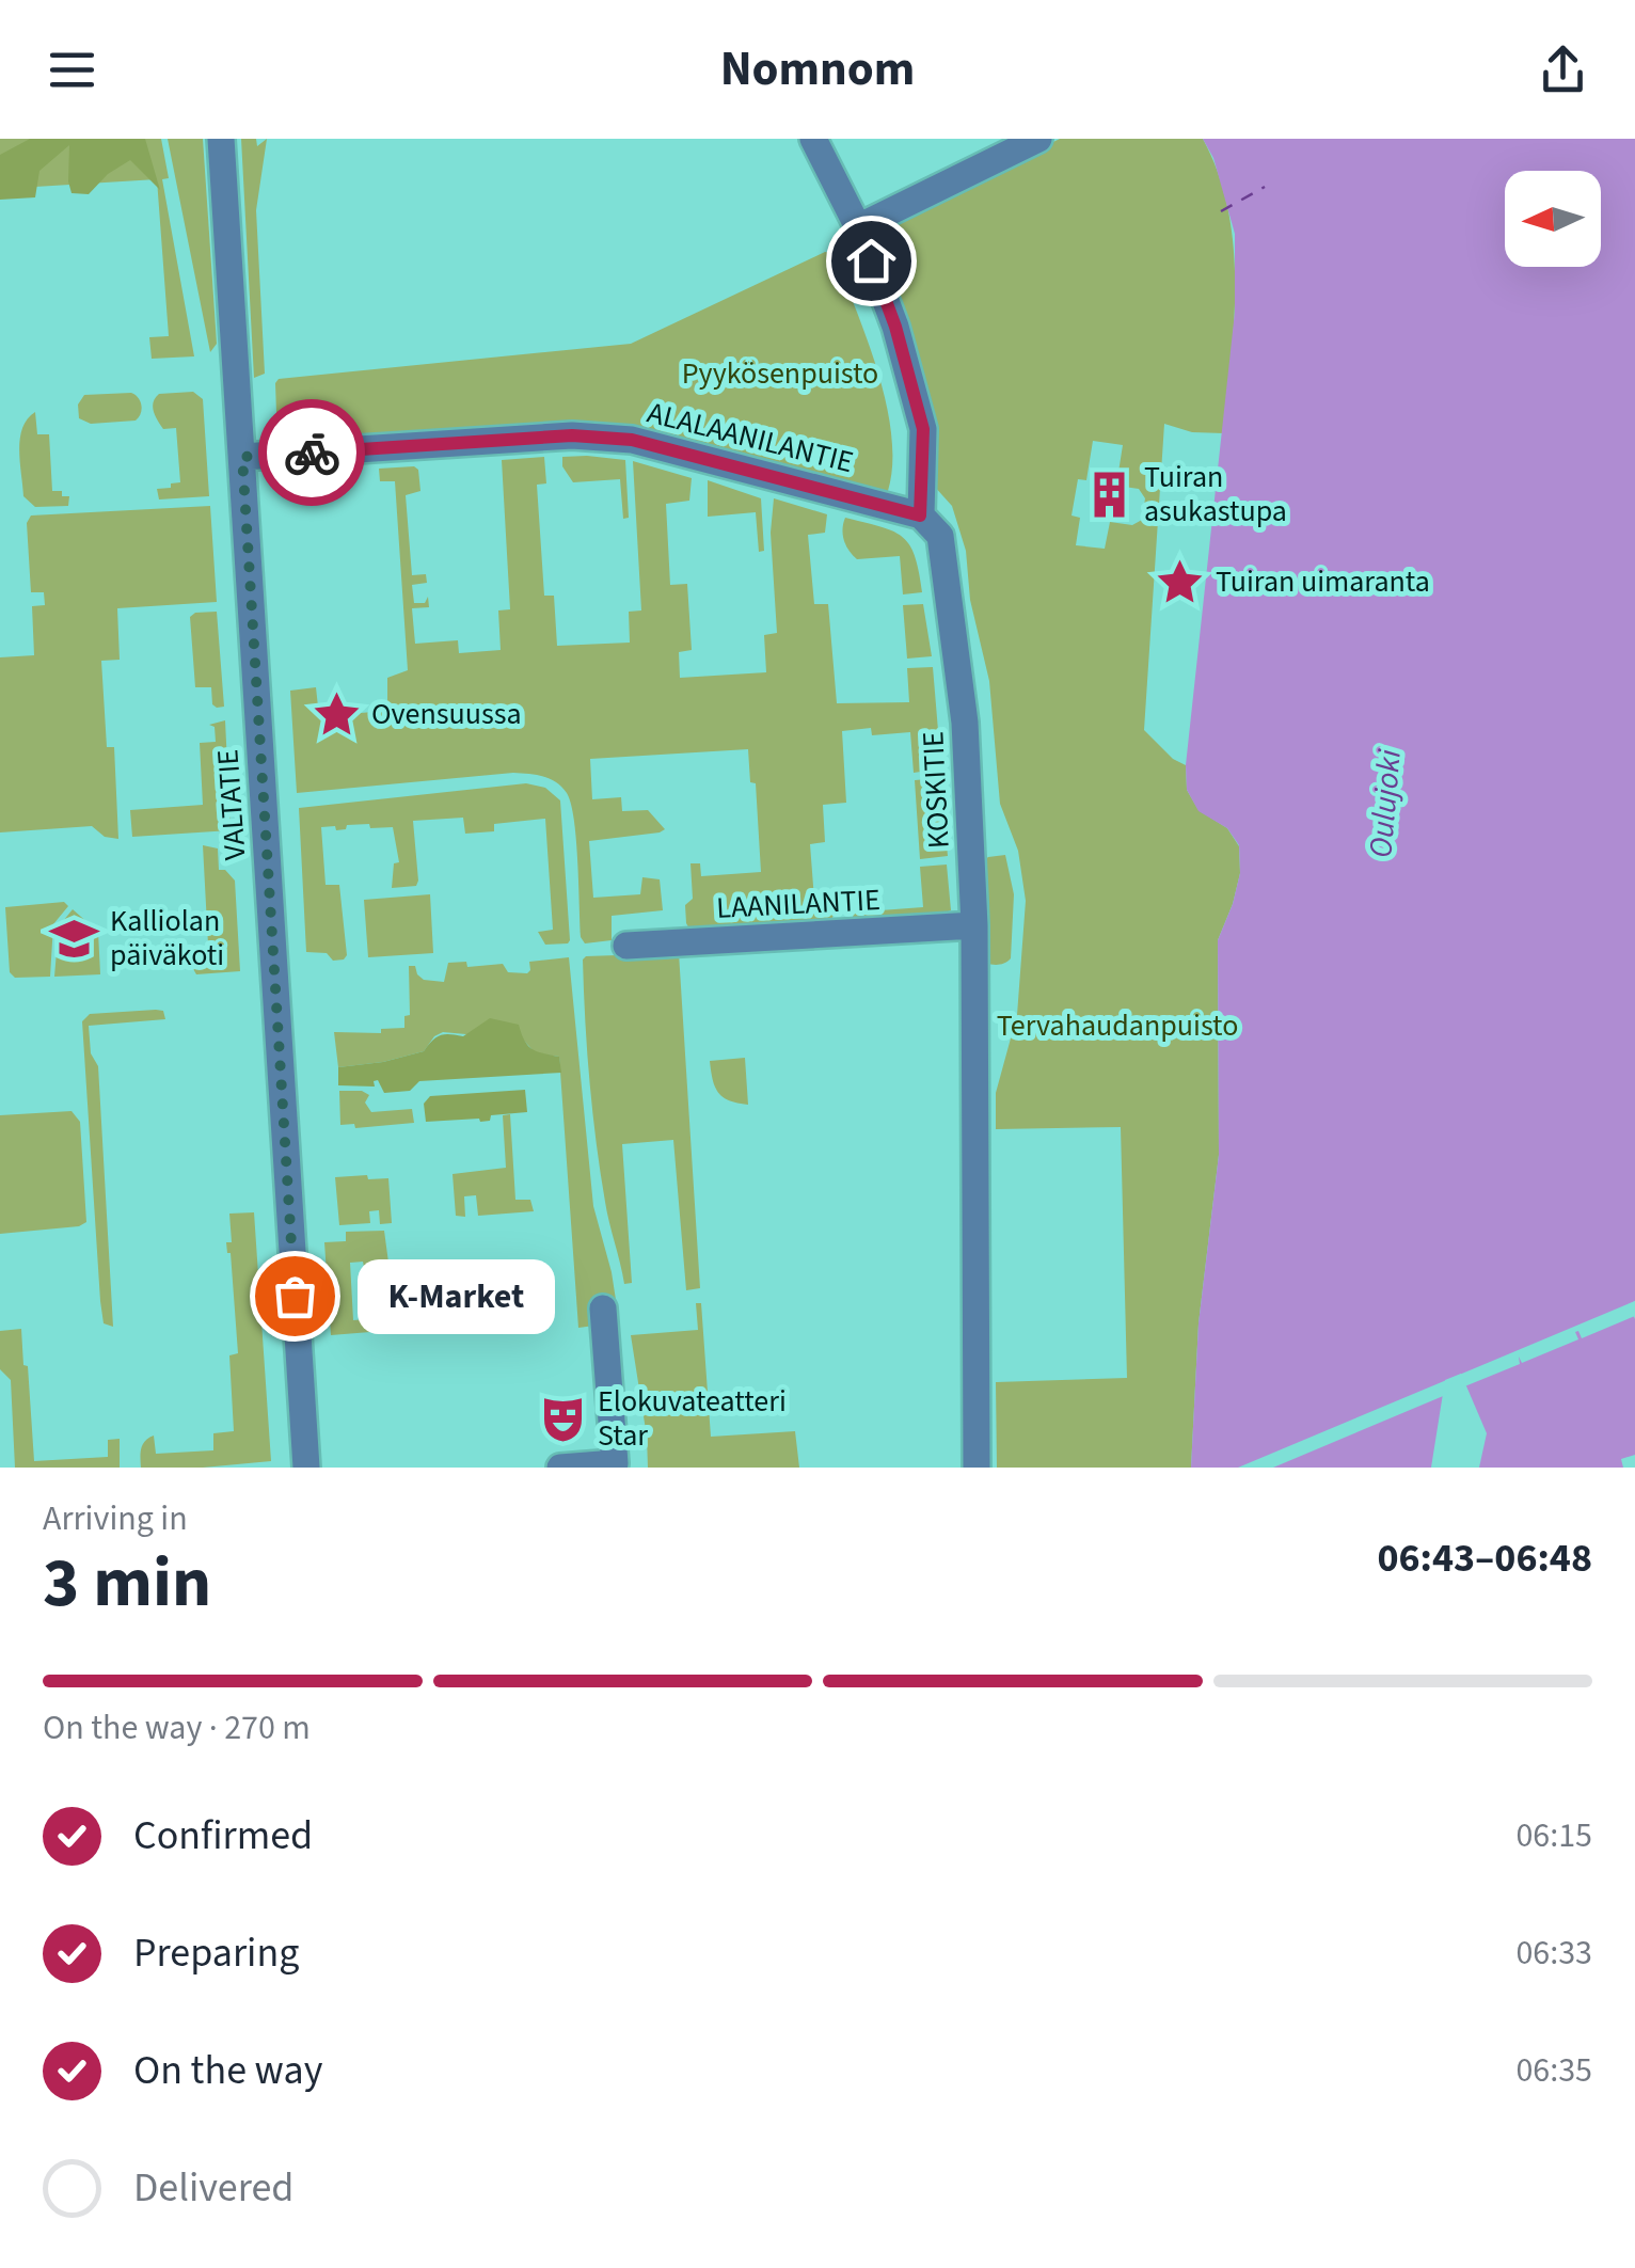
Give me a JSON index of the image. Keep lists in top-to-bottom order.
{
  "streets": {
    "street": [
      "ALALAANILANTIE",
      "KOSKITIE",
      "VALTATIE",
      "LAANILANTIE"
    ]
  },
  "crossings": [
    ["ALALAANILANTIE", "KOSKITIE"],
    ["ALALAANILANTIE", "VALTATIE"],
    ["KOSKITIE", "LAANILANTIE"]
  ],
  "water": ["Oulujoki"],
  "parks": ["Pyykösenpuisto", "Tervahaudanpuisto"],
  "places": {
    "building": ["Tuiran asukastupa"],
    "place": ["Tuiran uimaranta", "Ovensuussa"],
    "school or university": ["Kalliolan päiväkoti"],
    "other": ["K-Market"],
    "theatre": ["Elokuvateatteri Star"]
  },
  "north": "left",
  "page": {
    "header": "Nomnom",
    "bubble": "K-Market",
    "heading": ["3 min", "Arriving in", "06:43–06:48"],
    "bar": "On the way · 270 m",
    "list": [
      ["Confirmed", "06:15"],
      ["Preparing", "06:33"],
      ["On the way", "06:35"],
      "Delivered"
    ]
  }
}
